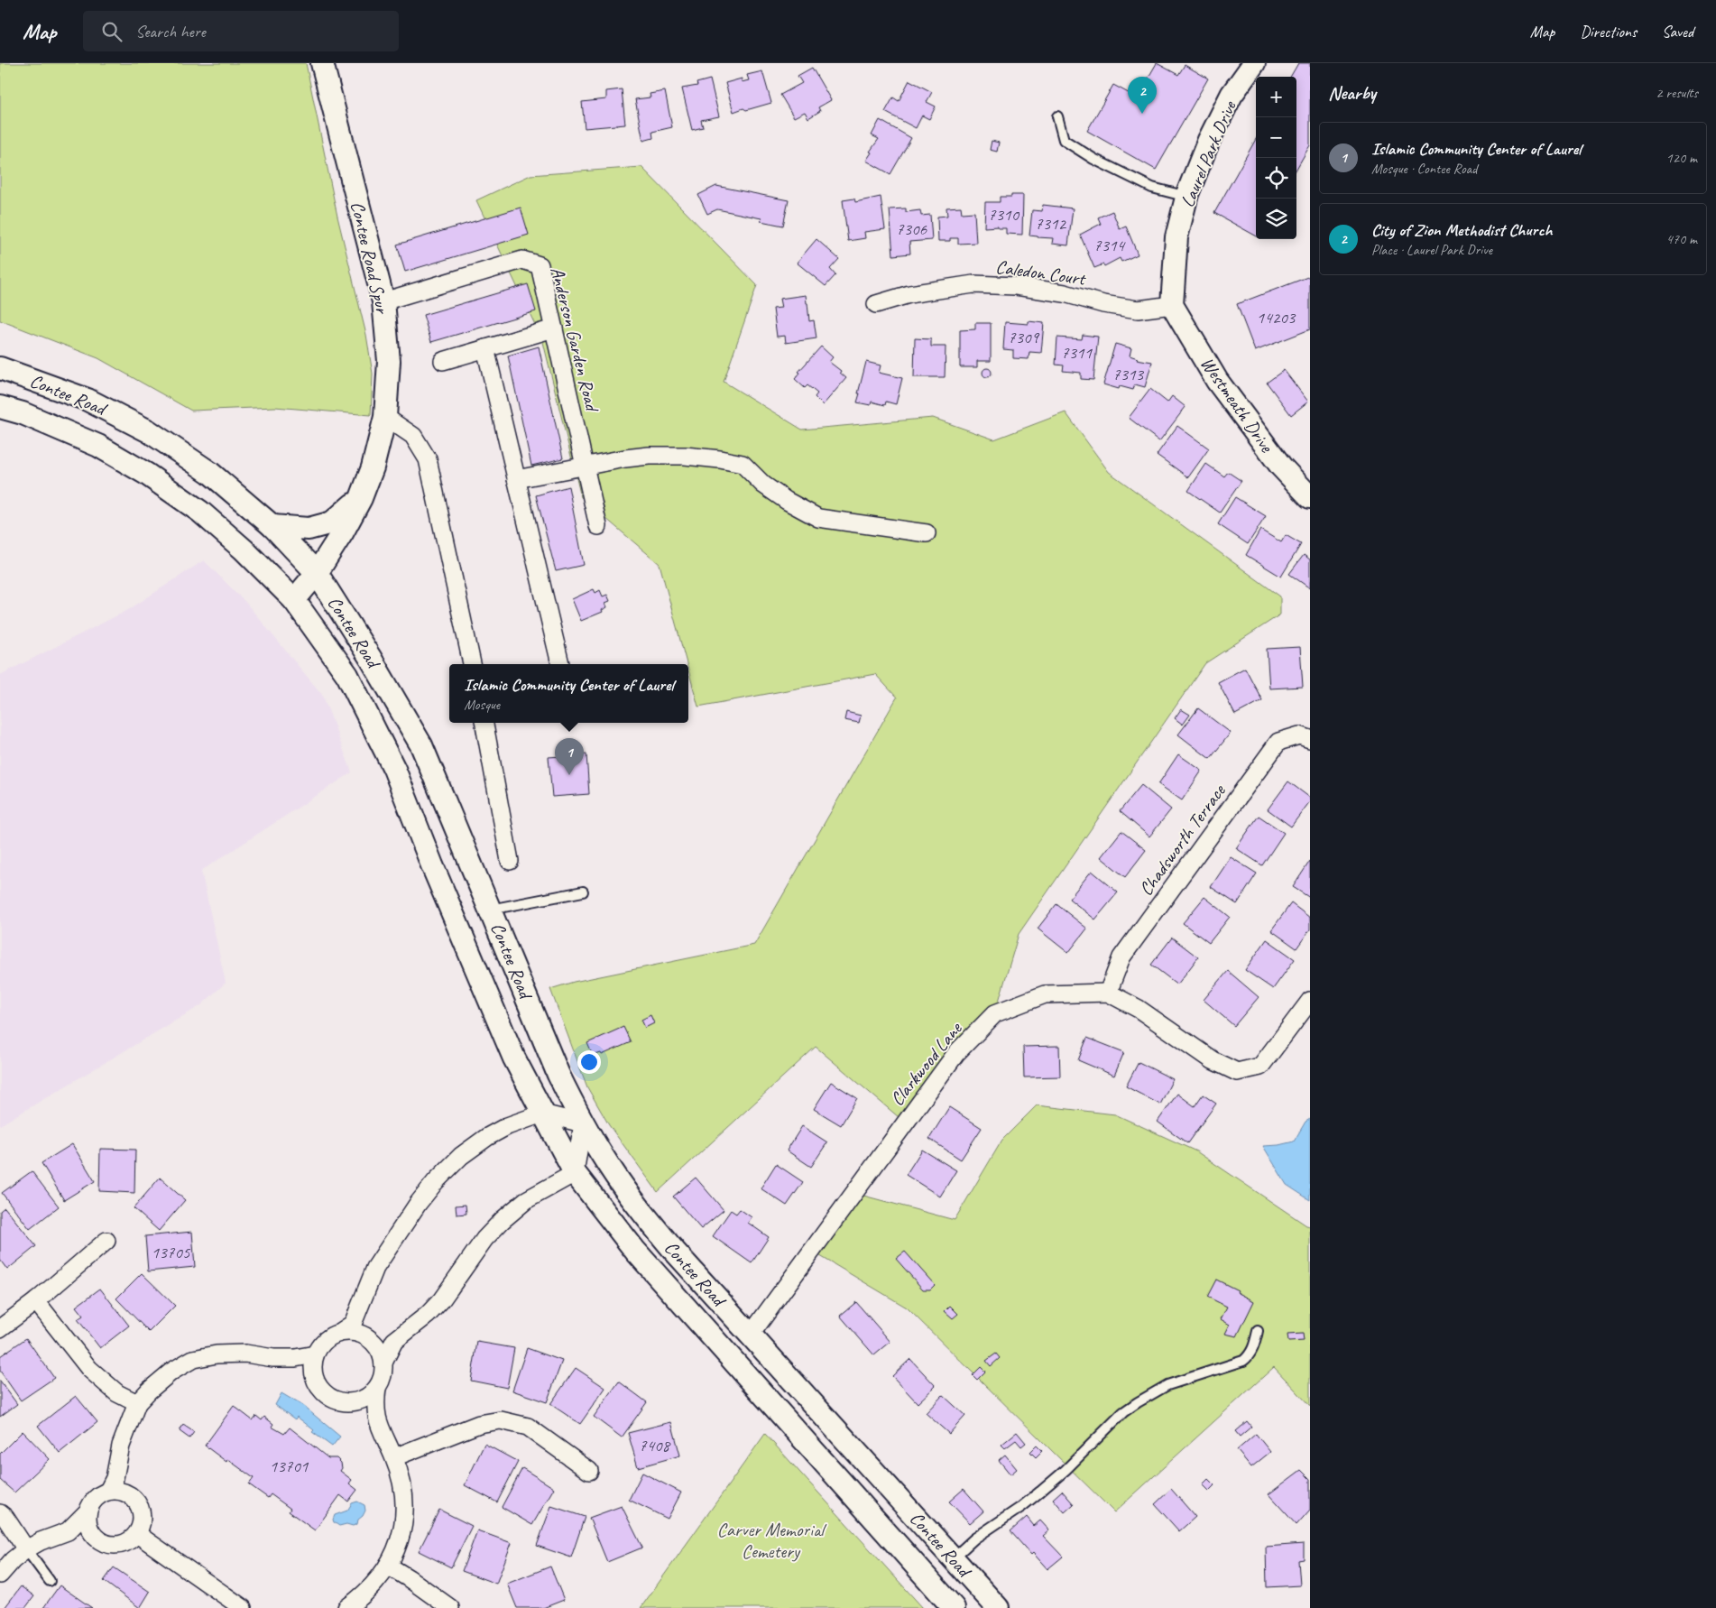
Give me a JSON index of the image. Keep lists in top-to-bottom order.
{
  "streets": {
    "street": [
      "Laurel Park Drive",
      "Contee Road Spur",
      "Caledon Court",
      "Anderson Garden Road",
      "Contee Road",
      "Westmeath Drive",
      "Chadsworth Terrace",
      "Clarkwood Lane"
    ]
  },
  "crossings": [
    ["Laurel Park Drive", "Caledon Court"],
    ["Laurel Park Drive", "Westmeath Drive"],
    ["Contee Road Spur", "Anderson Garden Road"],
    ["Contee Road Spur", "Contee Road"],
    ["Caledon Court", "Westmeath Drive"],
    ["Contee Road", "Clarkwood Lane"],
    ["Chadsworth Terrace", "Clarkwood Lane"]
  ],
  "parks": ["Carver Memorial Cemetery"],
  "house_numbers": [
    "7310",
    "7312",
    "7306",
    "7314",
    "14203",
    "7309",
    "7311",
    "7313",
    "13705",
    "7408",
    "13701"
  ],
  "page": {
    "header": "Map",
    "search": "Search here",
    "nav": ["Map", "Directions", "Saved"],
    "heading": ["Nearby", "2 results"],
    "map_buttons": ["+", "−"],
    "pins": ["2", "1"],
    "list": [
      {
        "mark": "1",
        "name": "Islamic Community Center of Laurel",
        "note": "Mosque · Contee Road",
        "value": "120 m"
      },
      {
        "mark": "2",
        "name": "City of Zion Methodist Church",
        "note": "Place · Laurel Park Drive",
        "value": "470 m"
      }
    ],
    "popup": ["Islamic Community Center of Laurel", "Mosque"]
  }
}
